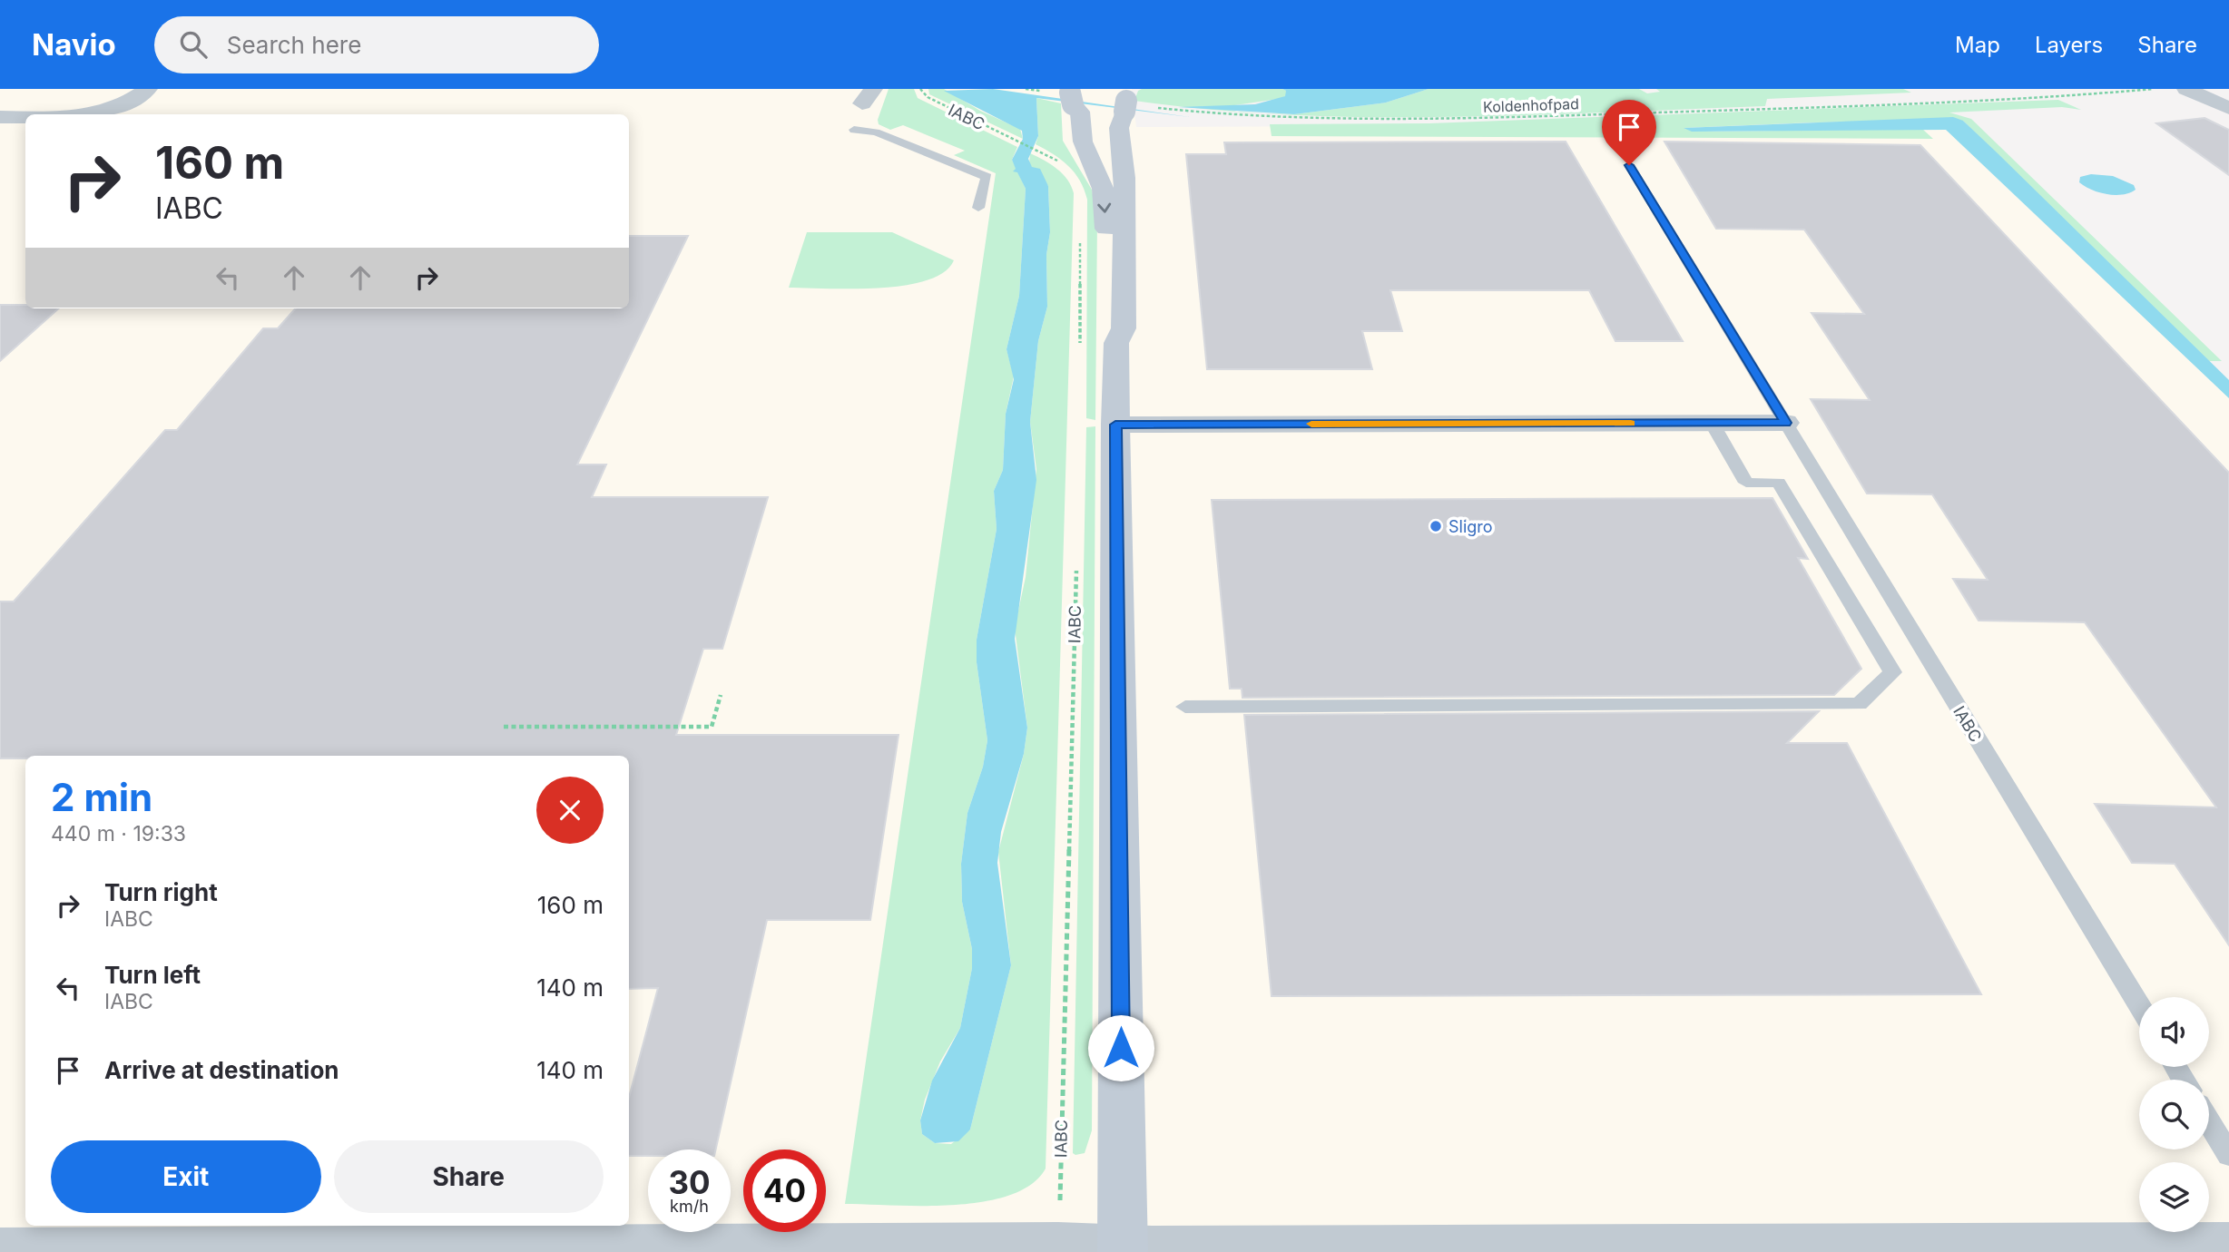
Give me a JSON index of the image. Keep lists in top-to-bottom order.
{
  "streets": {
    "lane": ["IABC"],
    "path": ["Koldenhofpad"]
  },
  "places": ["Sligro"],
  "page": {
    "header": "Navio",
    "search": "Search here",
    "nav": ["Map", "Layers", "Share"],
    "turn": ["160 m", "IABC"],
    "heading": ["2 min", "440 m · 19:33"],
    "list": [
      {
        "name": "Turn right",
        "note": "IABC",
        "value": "160 m"
      },
      {
        "name": "Turn left",
        "note": "IABC",
        "value": "140 m"
      },
      {
        "name": "Arrive at destination",
        "value": "140 m"
      }
    ],
    "buttons": ["Exit", "Share"],
    "speed": "30 km/h",
    "limit": "40"
  }
}
